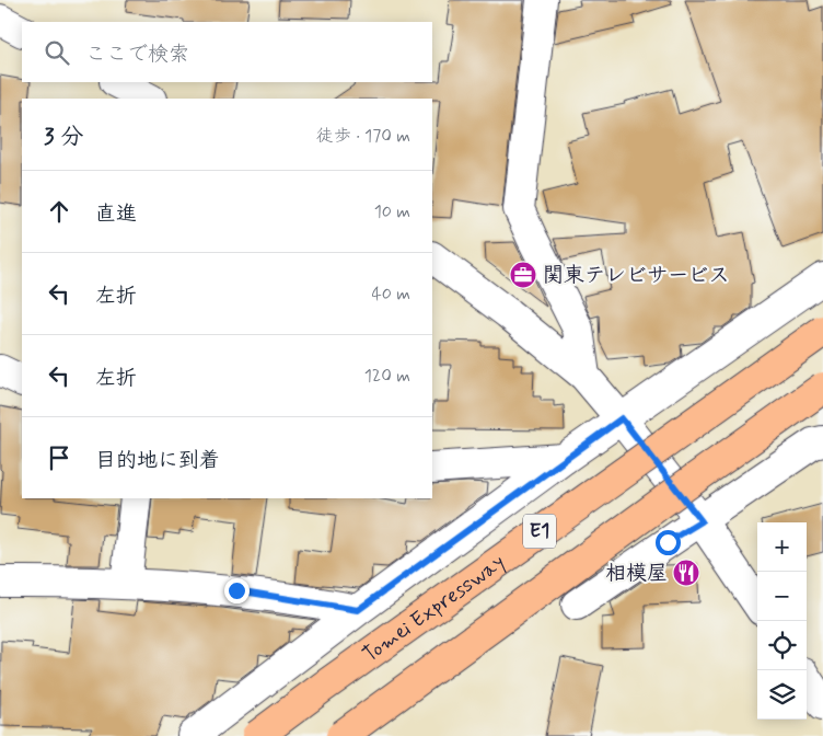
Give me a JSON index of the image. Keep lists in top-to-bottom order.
{
  "streets": {
    "highway": ["E1", "Tomei Expressway"]
  },
  "places": {
    "office": ["関東テレビサービス"],
    "restaurant": ["相模屋"]
  },
  "page": {
    "search": "ここで検索",
    "heading": ["3 分", "徒歩 · 170 m"],
    "list": [
      ["直進", "10 m"],
      ["左折", "40 m"],
      ["左折", "120 m"],
      "目的地に到着"
    ],
    "map_buttons": ["+", "−"]
  }
}
